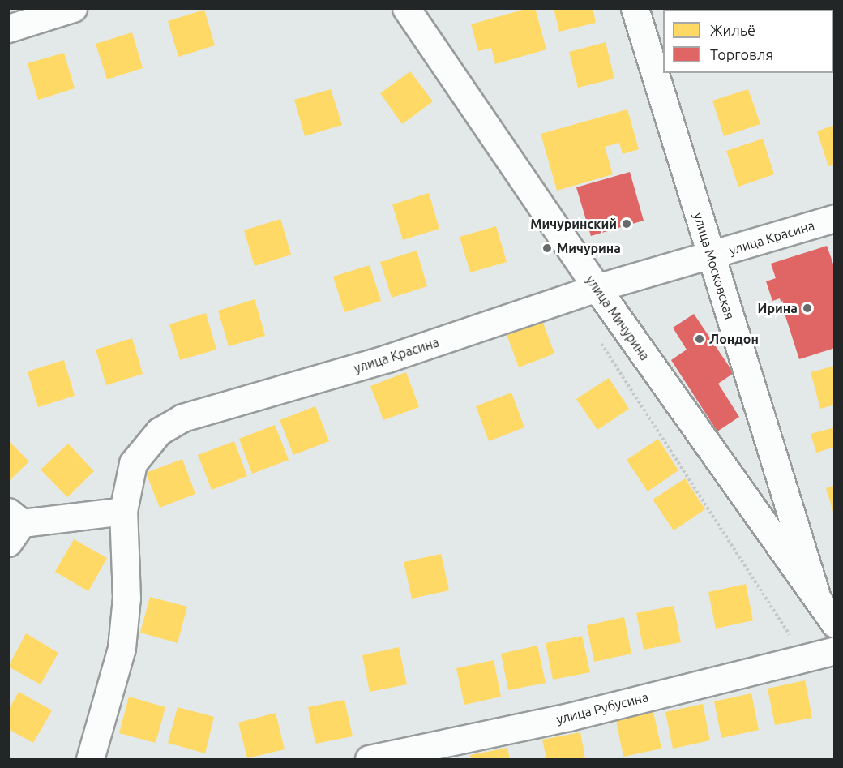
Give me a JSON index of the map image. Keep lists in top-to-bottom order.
{
  "streets": {
    "street": [
      "улица Красина",
      "улица Московская",
      "улица Мичурина",
      "улица Рубусина"
    ]
  },
  "crossings": [
    ["улица Красина", "улица Московская"],
    ["улица Красина", "улица Мичурина"],
    ["улица Московская", "улица Мичурина"]
  ],
  "places": [
    "Мичуринский",
    "Мичурина",
    "Ирина",
    "Лондон"
  ],
  "legend": ["Жильё", "Торговля"]
}
